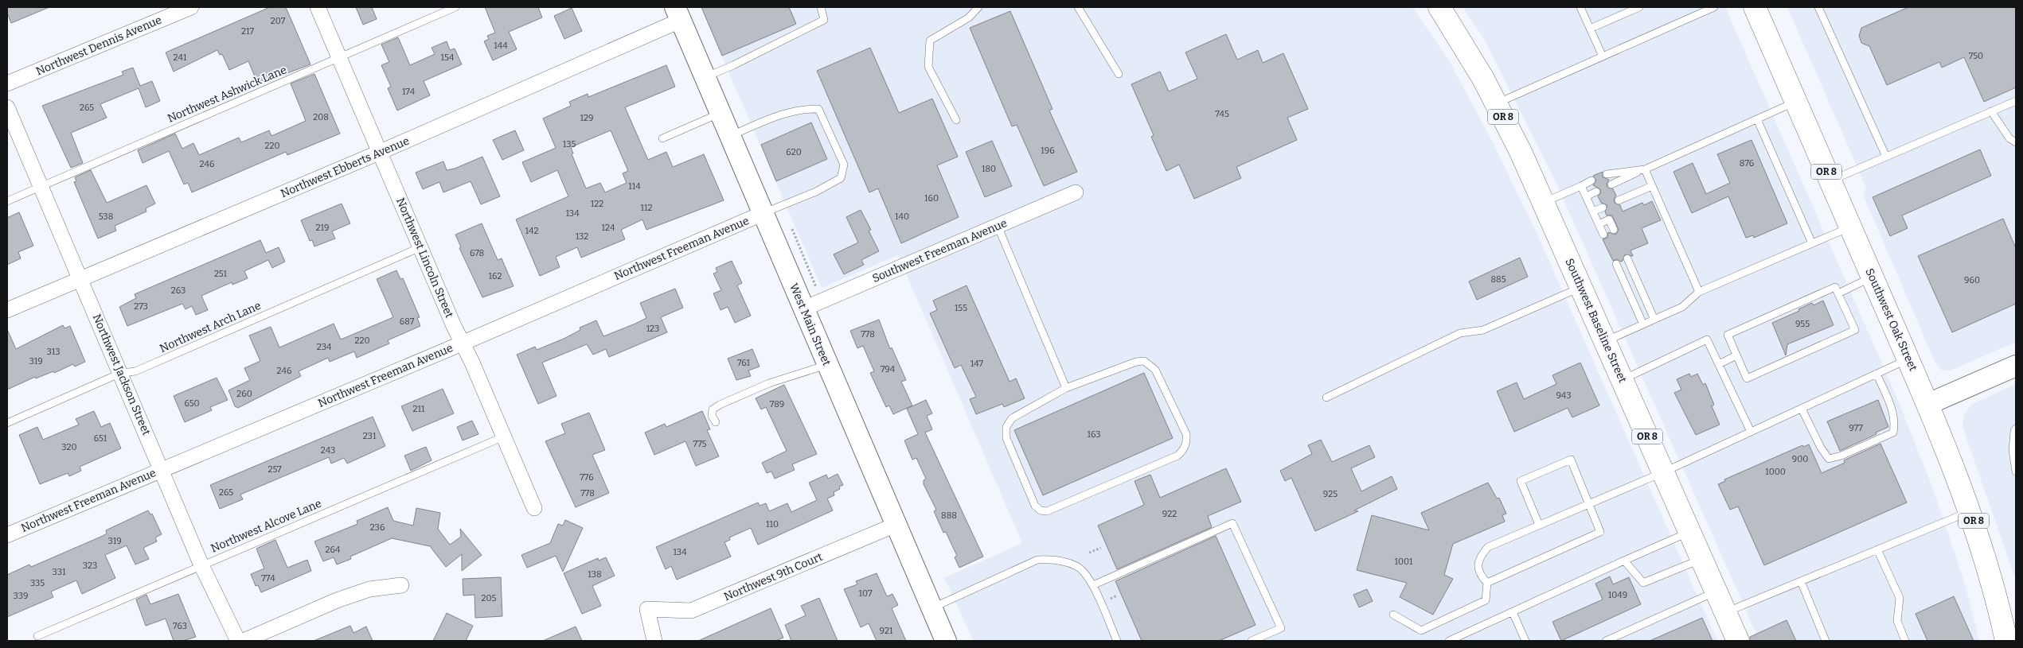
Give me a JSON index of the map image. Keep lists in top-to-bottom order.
{
  "streets": {
    "highway": ["OR 8", "Southwest Oak Street", "Southwest Baseline Street"],
    "street": [
      "Northwest Dennis Avenue",
      "Northwest Ebberts Avenue",
      "Northwest Freeman Avenue",
      "Southwest Freeman Avenue",
      "Northwest Lincoln Street",
      "West Main Street",
      "Northwest Jackson Street",
      "Northwest 9th Court"
    ],
    "lane": ["Northwest Ashwick Lane", "Northwest Arch Lane", "Northwest Alcove Lane"]
  },
  "crossings": [
    ["Northwest Ashwick Lane", "Northwest Lincoln Street"],
    ["Northwest Ashwick Lane", "Northwest Jackson Street"],
    ["Northwest Ebberts Avenue", "Northwest Lincoln Street"],
    ["Northwest Ebberts Avenue", "West Main Street"],
    ["Northwest Ebberts Avenue", "Northwest Jackson Street"],
    ["Northwest Freeman Avenue", "Northwest Lincoln Street"],
    ["Northwest Freeman Avenue", "West Main Street"],
    ["Northwest Freeman Avenue", "Northwest Jackson Street"],
    ["Southwest Freeman Avenue", "West Main Street"],
    ["Northwest Lincoln Street", "Northwest Arch Lane"],
    ["Northwest Lincoln Street", "Northwest Alcove Lane"],
    ["West Main Street", "Northwest 9th Court"],
    ["Northwest Arch Lane", "Northwest Jackson Street"],
    ["Northwest Jackson Street", "Northwest Alcove Lane"]
  ],
  "house_numbers": [
    "207",
    "217",
    "144",
    "750",
    "241",
    "154",
    "174",
    "265",
    "745",
    "208",
    "129",
    "135",
    "220",
    "196",
    "620",
    "876",
    "246",
    "180",
    "114",
    "160",
    "122",
    "112",
    "134",
    "538",
    "140",
    "219",
    "124",
    "142",
    "132",
    "678",
    "251",
    "162",
    "885",
    "960",
    "263",
    "273",
    "155",
    "687",
    "955",
    "123",
    "778",
    "220",
    "234",
    "313",
    "319",
    "761",
    "147",
    "794",
    "246",
    "260",
    "943",
    "650",
    "789",
    "211",
    "977",
    "163",
    "231",
    "651",
    "775",
    "320",
    "243",
    "900",
    "257",
    "1000",
    "776",
    "265",
    "778",
    "925",
    "922",
    "888",
    "110",
    "236",
    "319",
    "264",
    "134",
    "1001",
    "323",
    "331",
    "138",
    "774",
    "335",
    "107",
    "1049",
    "339",
    "205",
    "763",
    "921"
  ]
}
